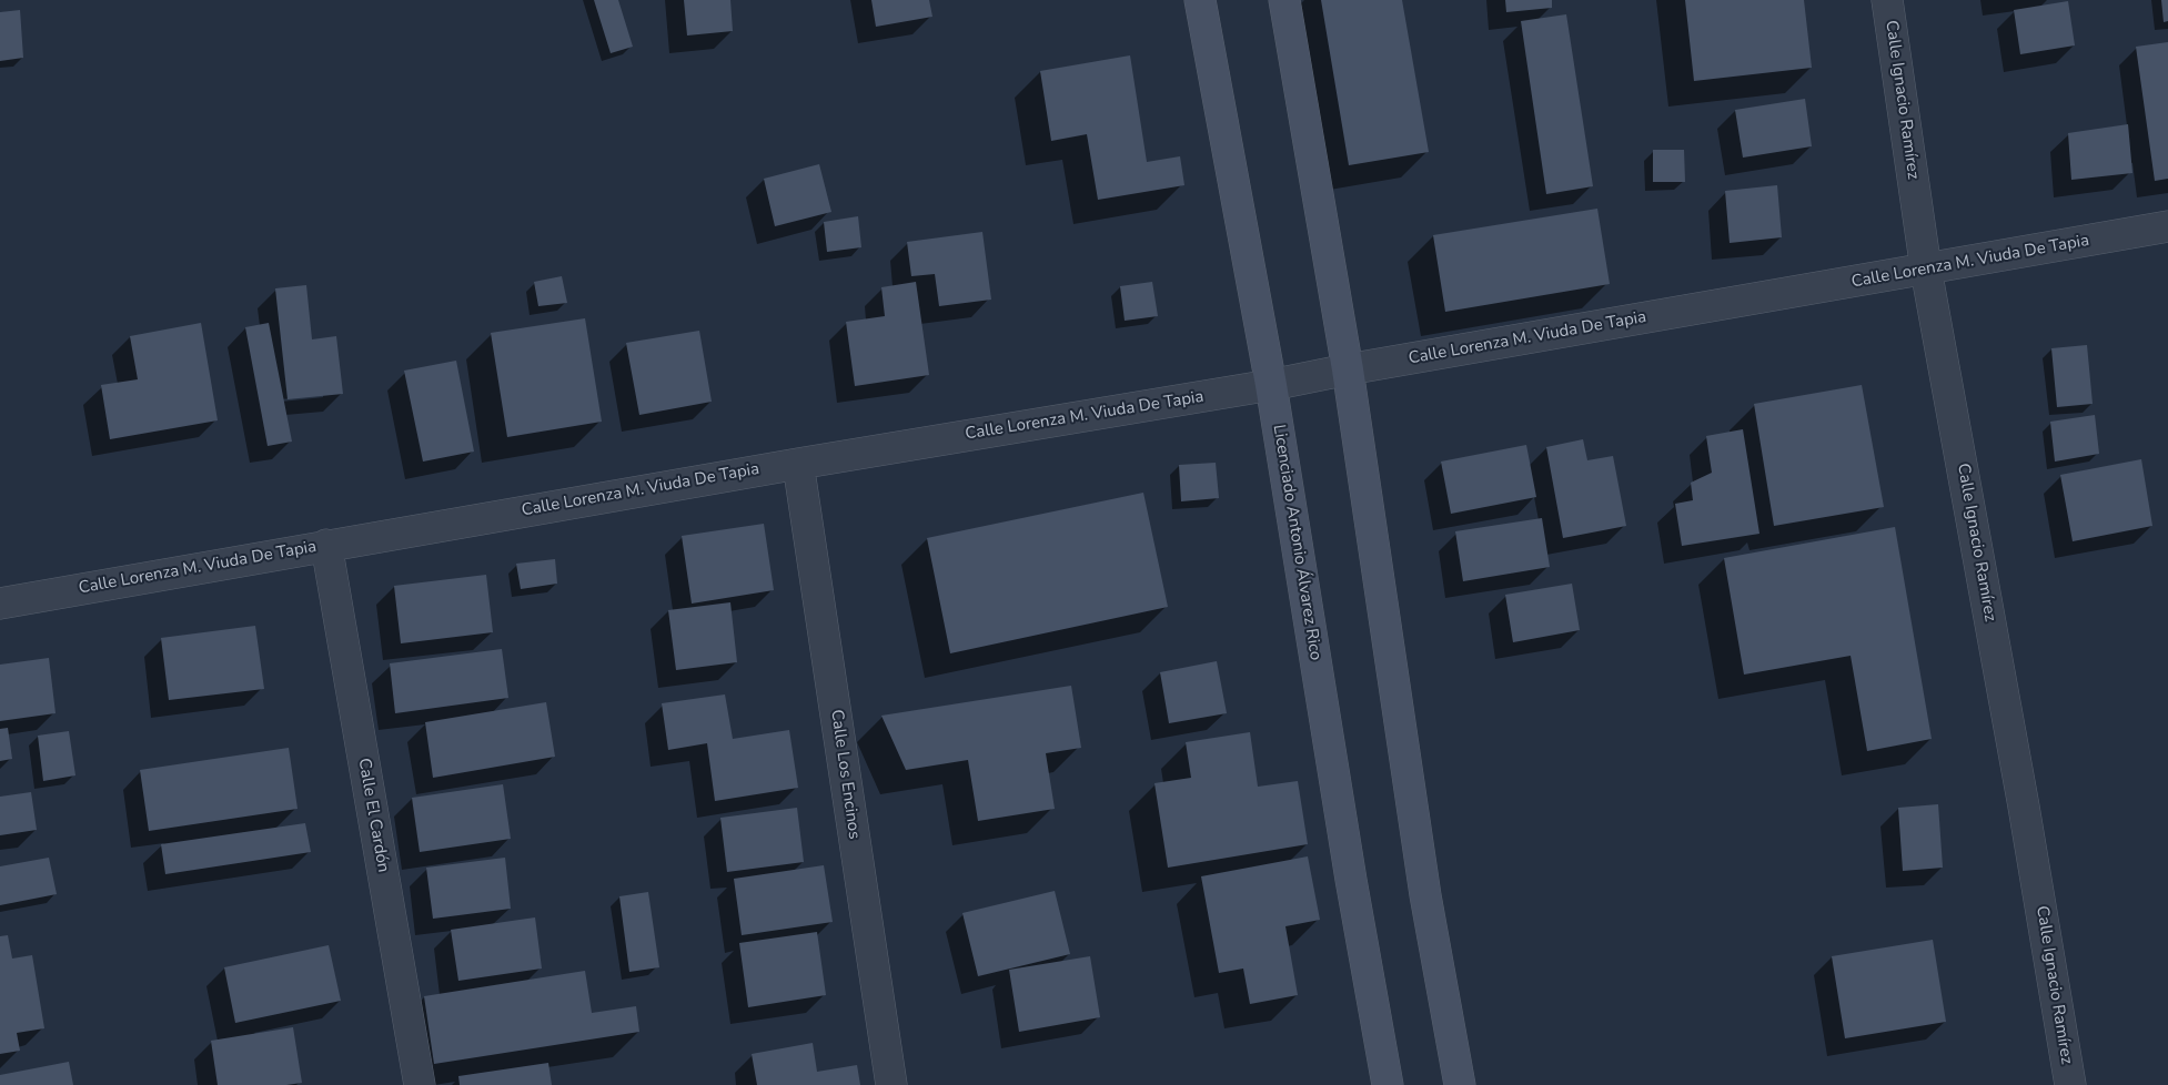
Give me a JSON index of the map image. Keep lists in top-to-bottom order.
{
  "streets": {
    "main road": ["Licenciado Antonio Álvarez Rico"],
    "street": [
      "Calle Ignacio Ramírez",
      "Calle Lorenza M. Viuda De Tapia",
      "Calle Los Encinos",
      "Calle El Cardón"
    ]
  },
  "crossings": [
    ["Calle Ignacio Ramírez", "Calle Lorenza M. Viuda De Tapia"],
    ["Calle Lorenza M. Viuda De Tapia", "Licenciado Antonio Álvarez Rico"],
    ["Calle Lorenza M. Viuda De Tapia", "Calle Los Encinos"],
    ["Calle Lorenza M. Viuda De Tapia", "Calle El Cardón"]
  ]
}
